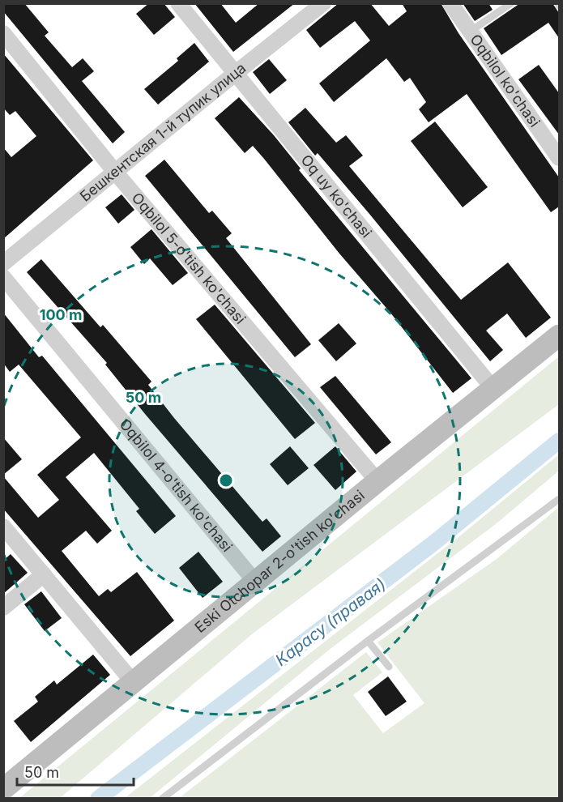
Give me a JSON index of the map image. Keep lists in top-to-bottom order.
{
  "streets": {
    "street": [
      "Oqbilol ko'chasi",
      "Бешкентская 1-й тупик улица",
      "Oq uy ko'chasi",
      "Oqbilol 5-o'tish ko'chasi",
      "Oqbilol 4-o'tish ko'chasi",
      "Eski Otchopar 2-o'tish ko'chasi"
    ]
  },
  "crossings": [
    ["Бешкентская 1-й тупик улица", "Oq uy ko'chasi"],
    ["Бешкентская 1-й тупик улица", "Oqbilol 5-o'tish ko'chasi"],
    ["Oq uy ko'chasi", "Eski Otchopar 2-o'tish ko'chasi"],
    ["Oqbilol 5-o'tish ko'chasi", "Eski Otchopar 2-o'tish ko'chasi"],
    ["Oqbilol 4-o'tish ko'chasi", "Eski Otchopar 2-o'tish ko'chasi"]
  ],
  "water": ["Карасу (правая)"],
  "scale_bar": "50 m",
  "rings": ["100 m", "50 m"]
}
